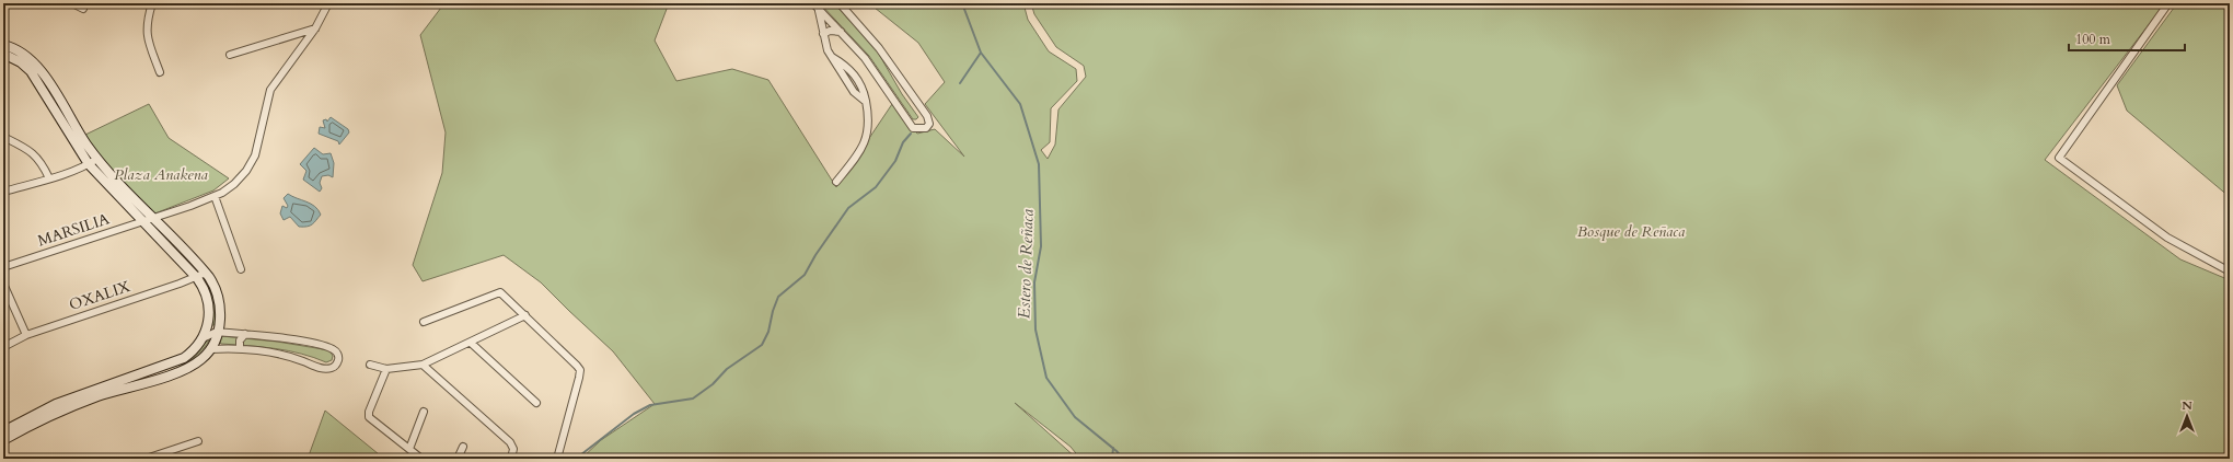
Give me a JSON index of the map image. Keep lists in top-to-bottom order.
{
  "streets": {
    "street": ["MARSILIA", "OXALIX"]
  },
  "water": ["Estero de Reñaca"],
  "parks": ["Plaza Anakena", "Bosque de Reñaca"],
  "scale_bar": "100 m",
  "north": "top"
}
